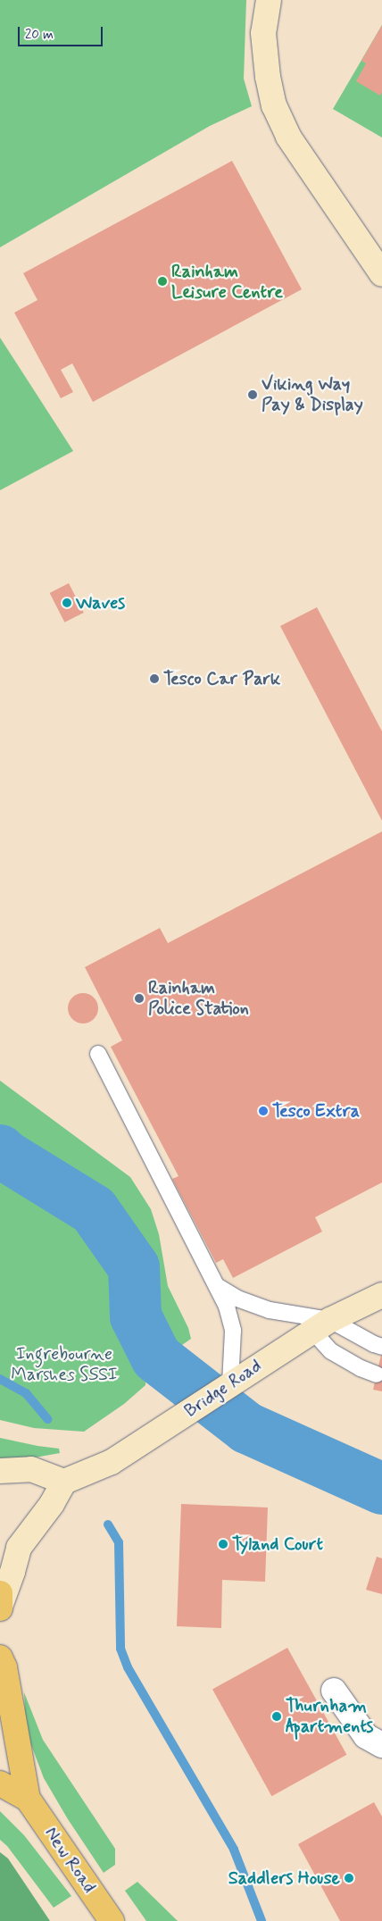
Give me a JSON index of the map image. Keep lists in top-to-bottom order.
{
  "streets": {
    "main road": ["Bridge Road", "New Road"]
  },
  "parks": ["Ingrebourne Marshes SSSI"],
  "places": [
    "Rainham Leisure Centre",
    "Viking Way Pay & Display",
    "Waves",
    "Tesco Car Park",
    "Rainham Police Station",
    "Tesco Extra",
    "Tyland Court",
    "Thurnham Apartments",
    "Saddlers House"
  ],
  "scale_bar": "20 m"
}
